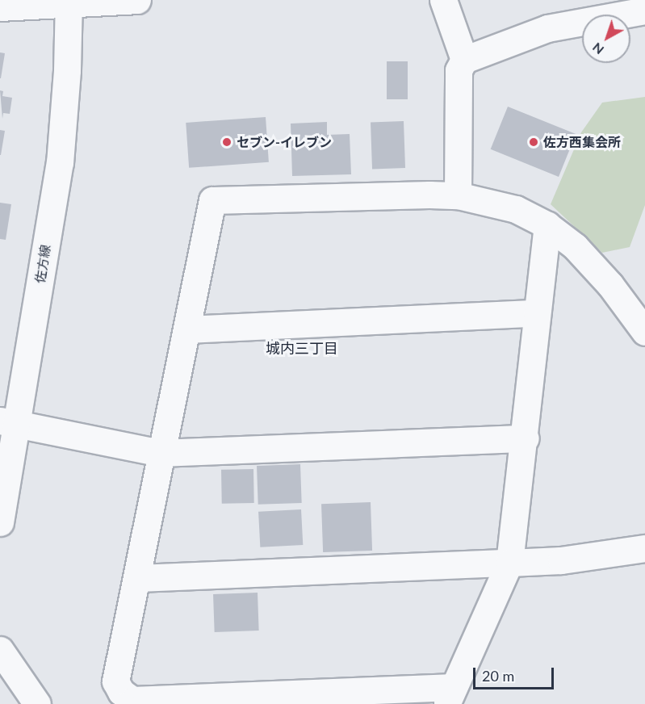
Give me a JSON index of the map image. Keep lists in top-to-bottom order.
{
  "streets": {
    "street": ["佐方線"]
  },
  "districts": ["城内三丁目"],
  "places": ["セブン-イレブン", "佐方西集会所"],
  "scale_bar": "20 m",
  "north": "bottom left"
}
